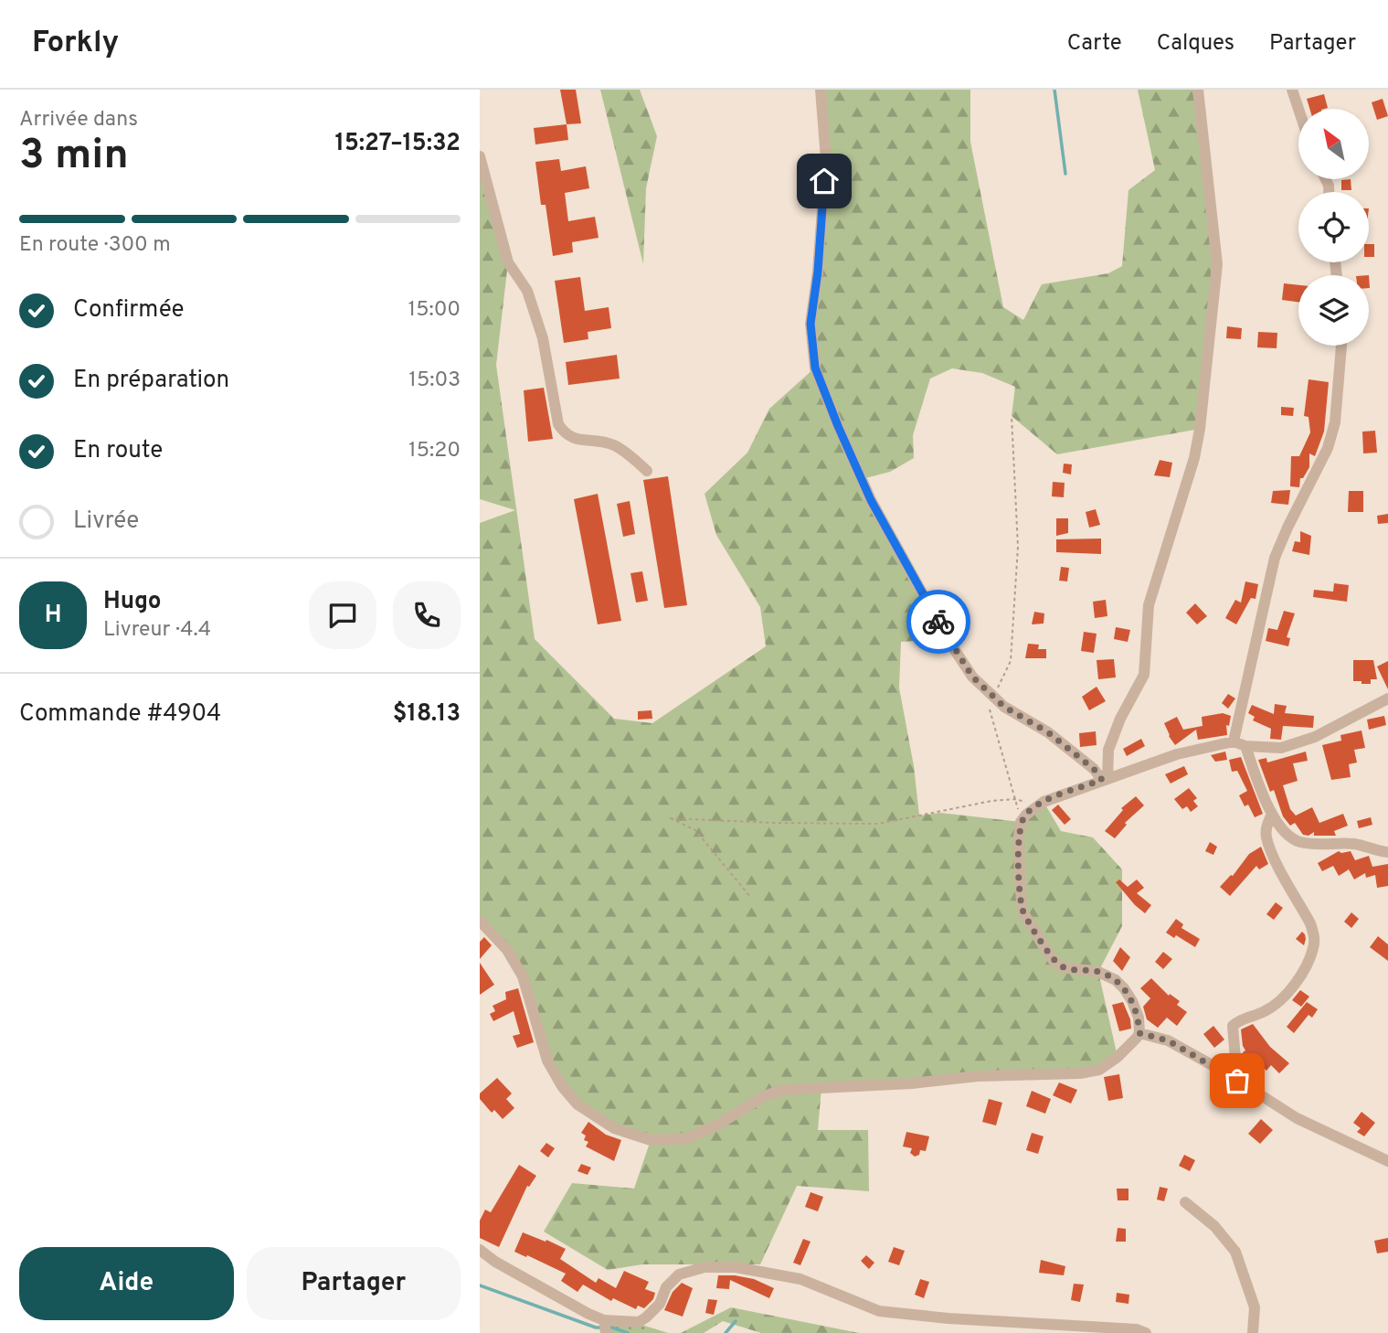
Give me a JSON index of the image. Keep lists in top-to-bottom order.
{
  "north": "top left",
  "page": {
    "header": "Forkly",
    "nav": ["Carte", "Calques", "Partager"],
    "heading": ["3 min", "Arrivée dans", "15:27–15:32"],
    "panel": [
      "Hugo",
      "Livreur · 4.4",
      "Commande #4904",
      "$18.13"
    ],
    "bar": "En route · 300 m",
    "list": [
      ["Confirmée", "15:00"],
      ["En préparation", "15:03"],
      ["En route", "15:20"],
      "Livrée"
    ],
    "round": "H",
    "buttons": ["Aide", "Partager"]
  }
}
